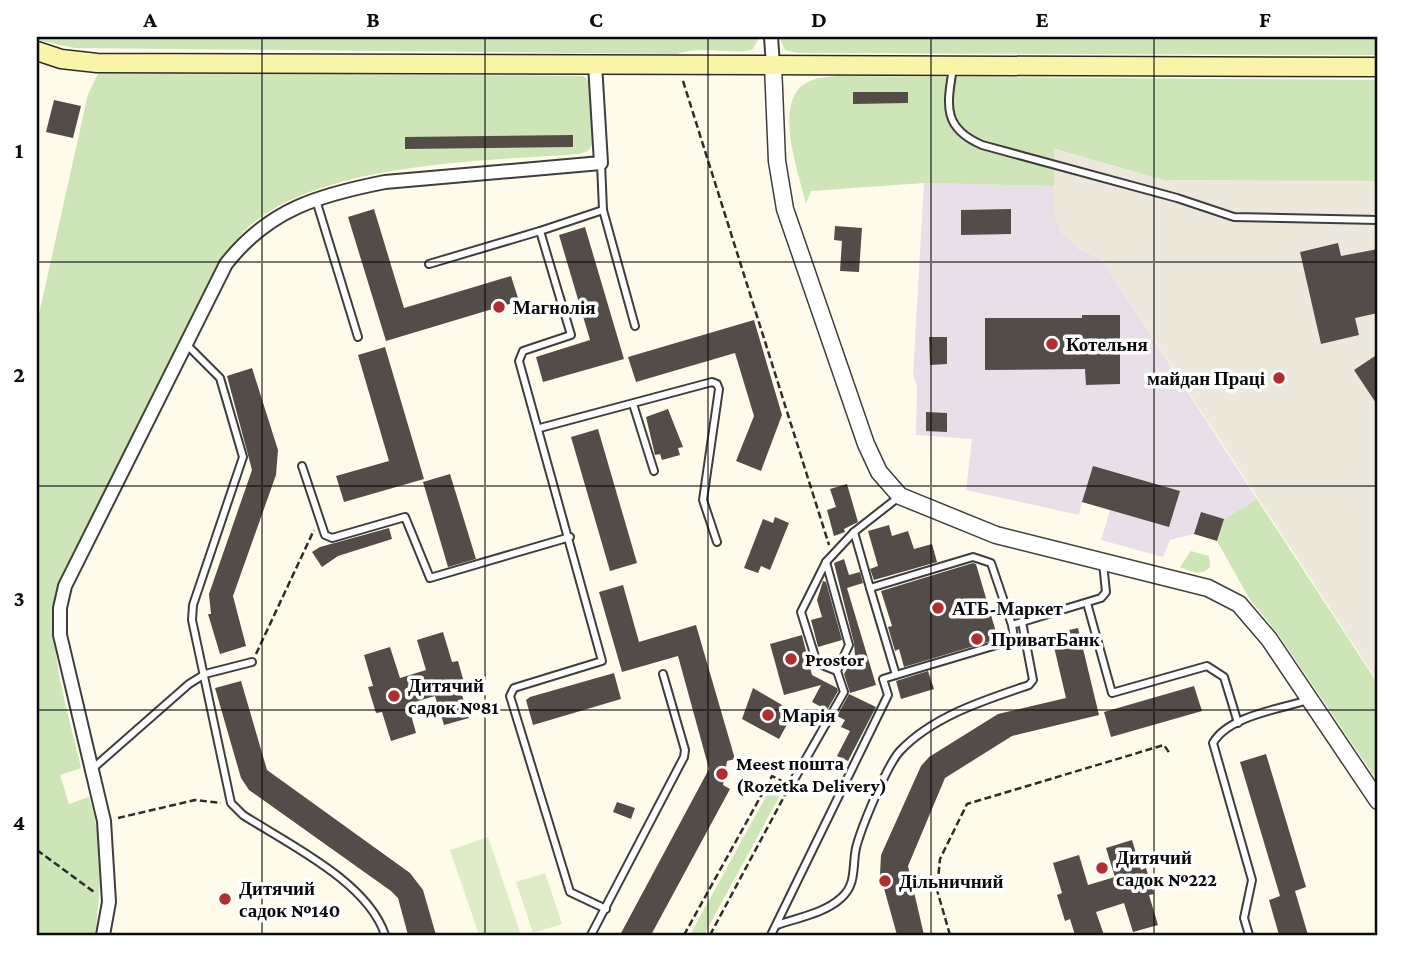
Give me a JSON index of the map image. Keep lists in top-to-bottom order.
{
  "places": [
    "Магнолія",
    "Котельня",
    "майдан Праці",
    "АТБ-Маркет",
    "ПриватБанк",
    "Prostor",
    "Дитячий садок №81",
    "Марія",
    "Meest пошта (Rozetka Delivery)",
    "Дитячий садок №222",
    "Дільничний",
    "Дитячий садок №140"
  ],
  "grid": {
    "columns": [
      "A",
      "B",
      "C",
      "D",
      "E",
      "F"
    ],
    "rows": [
      "1",
      "2",
      "3",
      "4"
    ]
  }
}
